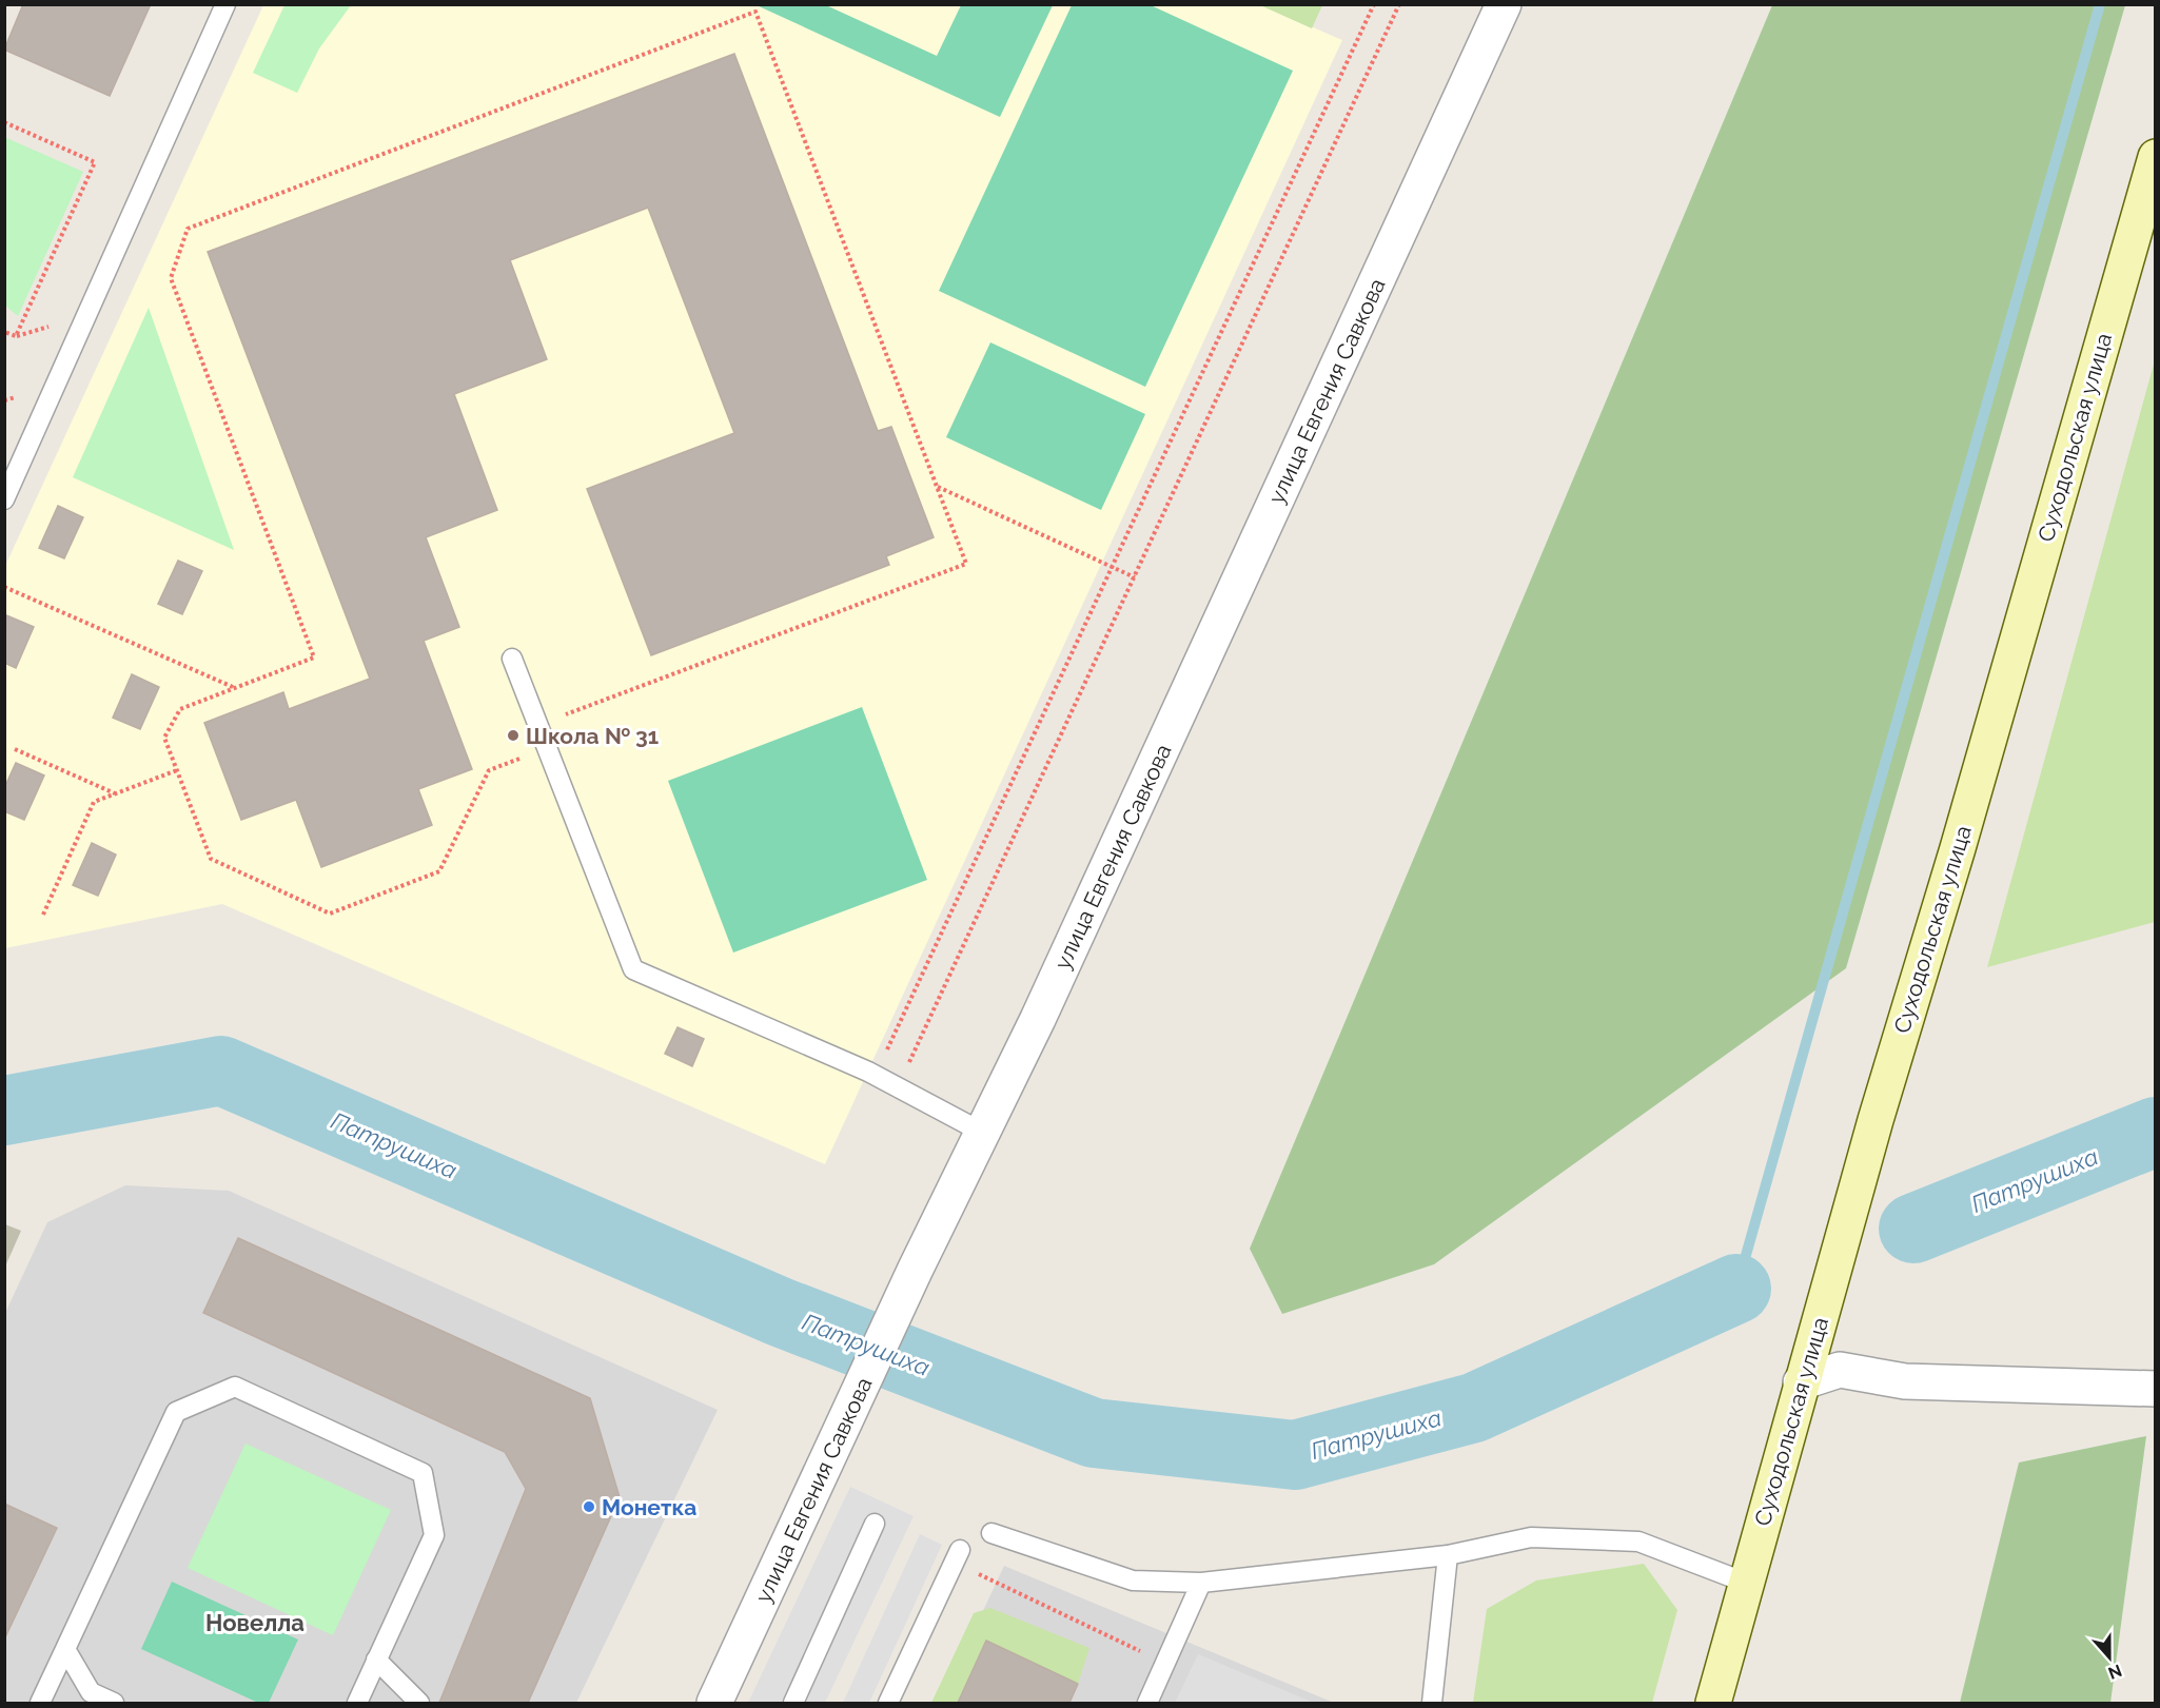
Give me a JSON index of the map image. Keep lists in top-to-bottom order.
{
  "streets": {
    "main road": ["Суходольская улица"],
    "street": ["улица Евгения Савкова"]
  },
  "districts": ["Новелла"],
  "water": ["Патрушиха"],
  "places": ["Школа № 31", "Монетка"],
  "north": "bottom"
}
